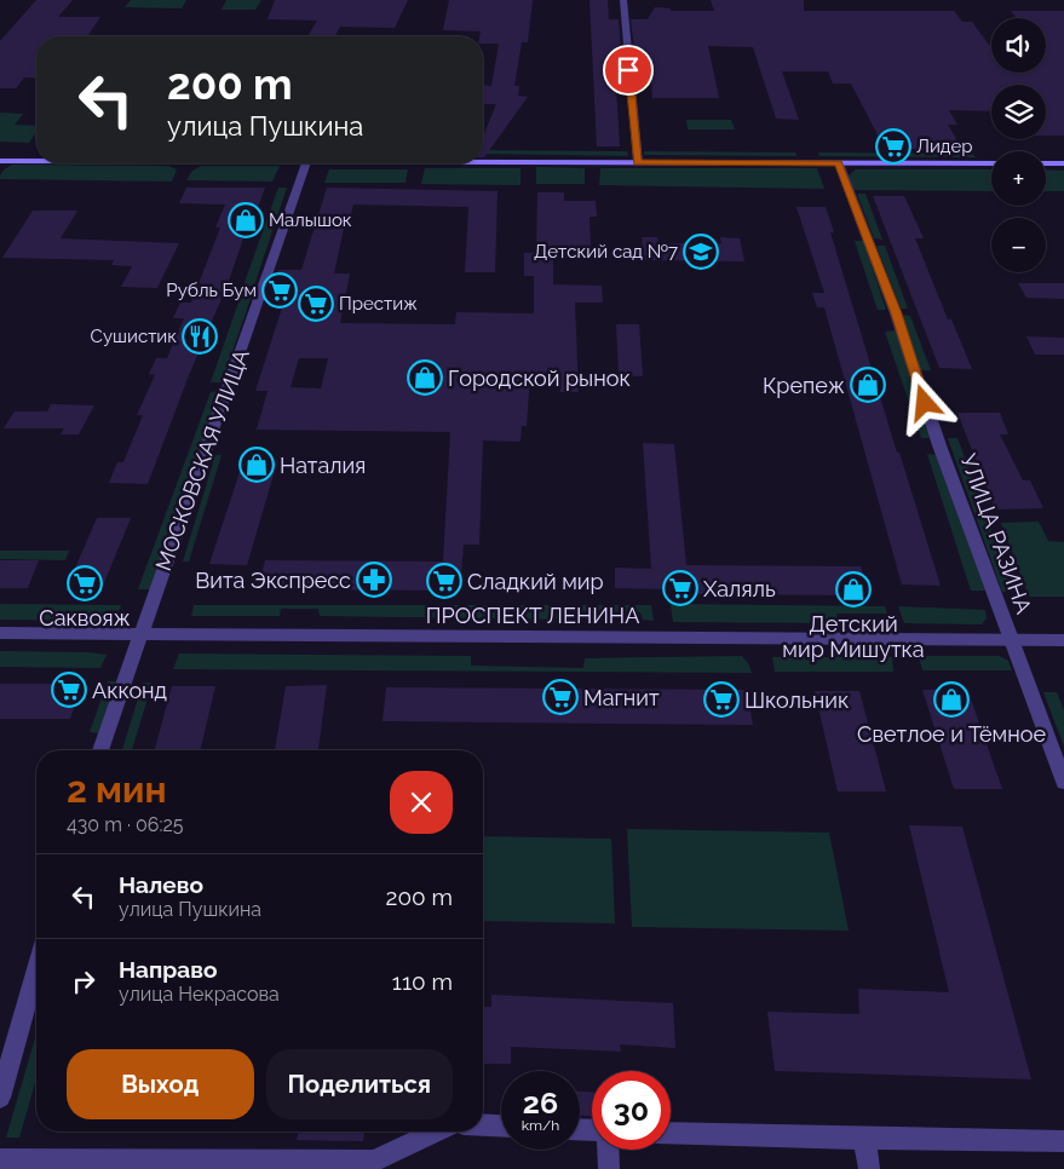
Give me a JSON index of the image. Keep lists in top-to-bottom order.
{
  "streets": {
    "street": ["МОСКОВСКАЯ УЛИЦА", "УЛИЦА РАЗИНА", "ПРОСПЕКТ ЛЕНИНА"]
  },
  "crossings": [
    ["МОСКОВСКАЯ УЛИЦА", "ПРОСПЕКТ ЛЕНИНА"],
    ["УЛИЦА РАЗИНА", "ПРОСПЕКТ ЛЕНИНА"]
  ],
  "places": {
    "supermarket": [
      "Лидер",
      "Рубль Бум",
      "Престиж",
      "Сладкий мир",
      "Саквояж",
      "Халяль",
      "Акконд",
      "Магнит",
      "Школьник"
    ],
    "shop": [
      "Малышок",
      "Городской рынок",
      "Крепеж",
      "Наталия",
      "Детский мир Мишутка",
      "Светлое и Тёмное"
    ],
    "school or university": ["Детский сад №7"],
    "restaurant": ["Сушистик"],
    "pharmacy": ["Вита Экспресс"]
  },
  "page": {
    "map_buttons": ["+", "−"],
    "turn": ["200 m", "улица Пушкина"],
    "heading": ["2 мин", "430 m · 06:25"],
    "list": [
      {
        "name": "Налево",
        "note": "улица Пушкина",
        "value": "200 m"
      },
      {
        "name": "Направо",
        "note": "улица Некрасова",
        "value": "110 m"
      }
    ],
    "buttons": ["Выход", "Поделиться"],
    "speed": "26 km/h",
    "limit": "30"
  }
}
